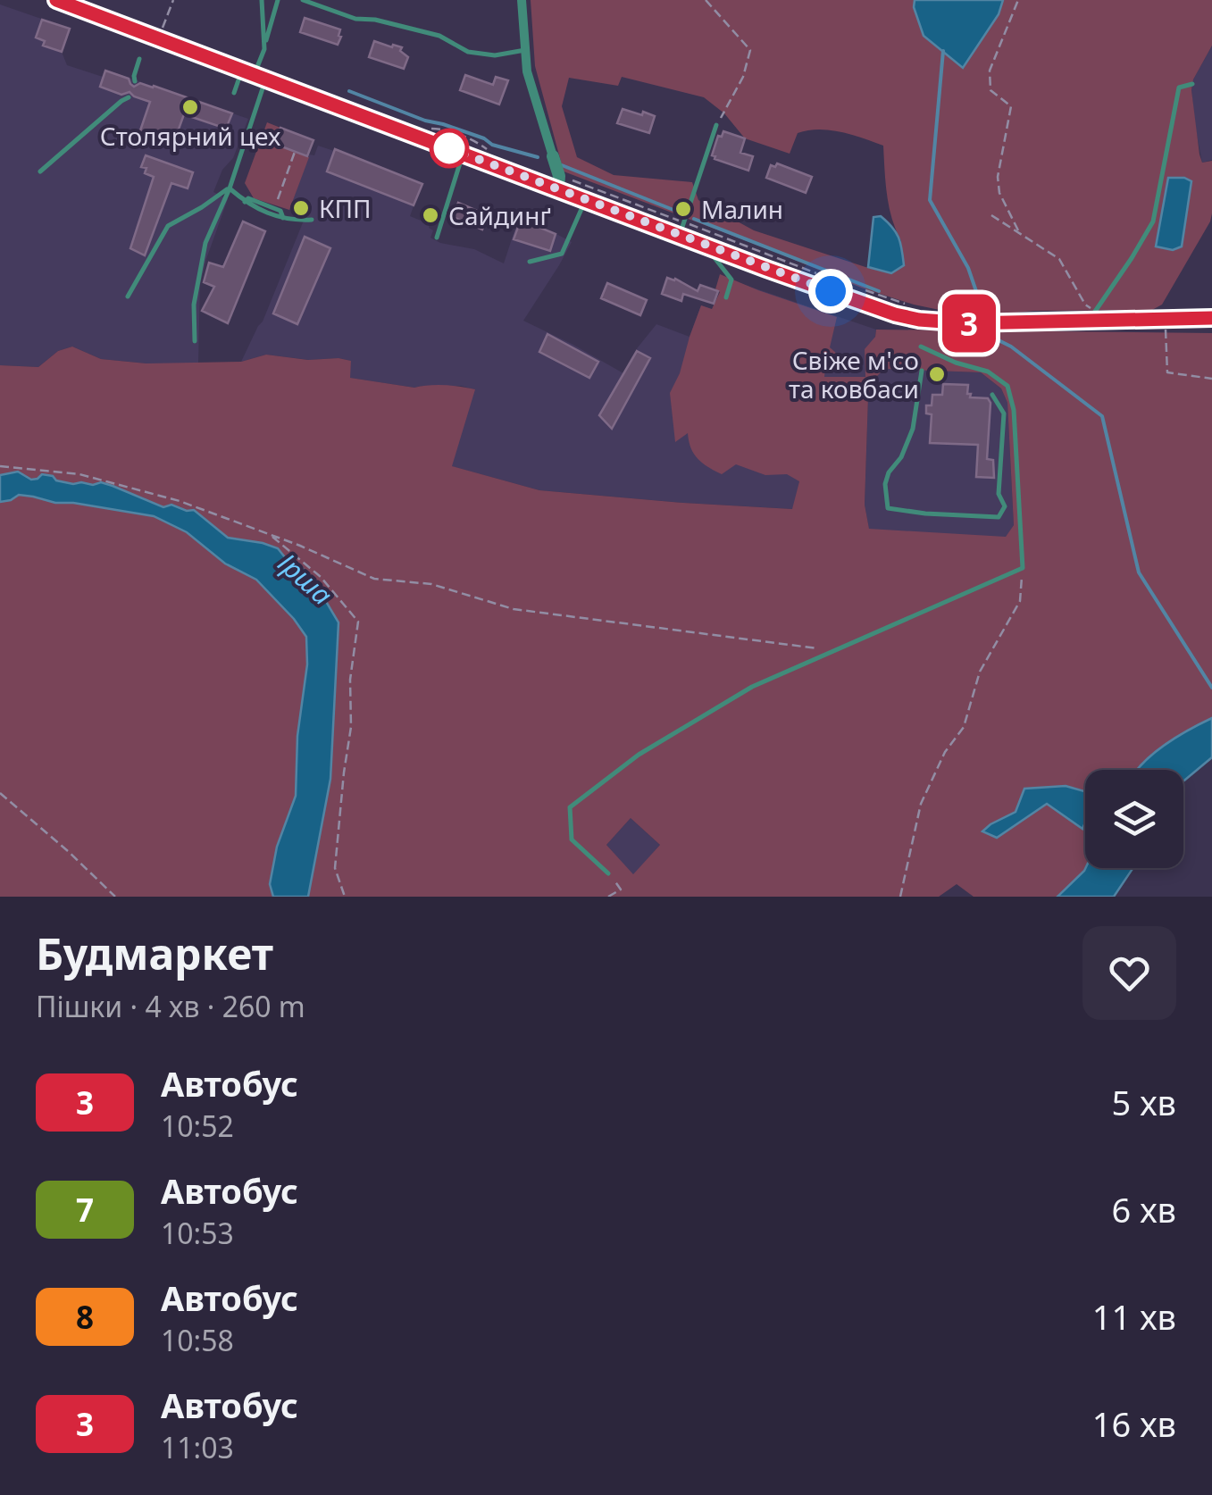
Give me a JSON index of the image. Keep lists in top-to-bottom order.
{
  "water": ["Ірша"],
  "places": [
    "Столярний цех",
    "КПП",
    "Малин",
    "Сайдинґ",
    "Свіже м'со та ковбаси"
  ],
  "lines": ["bus line 3"],
  "page": {
    "on_map": "3",
    "heading": ["Будмаркет", "Пішки · 4 хв · 260 m"],
    "list": [
      {
        "mark": "3",
        "name": "Автобус",
        "note": "10:52",
        "value": "5 хв"
      },
      {
        "mark": "7",
        "name": "Автобус",
        "note": "10:53",
        "value": "6 хв"
      },
      {
        "mark": "8",
        "name": "Автобус",
        "note": "10:58",
        "value": "11 хв"
      },
      {
        "mark": "3",
        "name": "Автобус",
        "note": "11:03",
        "value": "16 хв"
      }
    ]
  }
}
